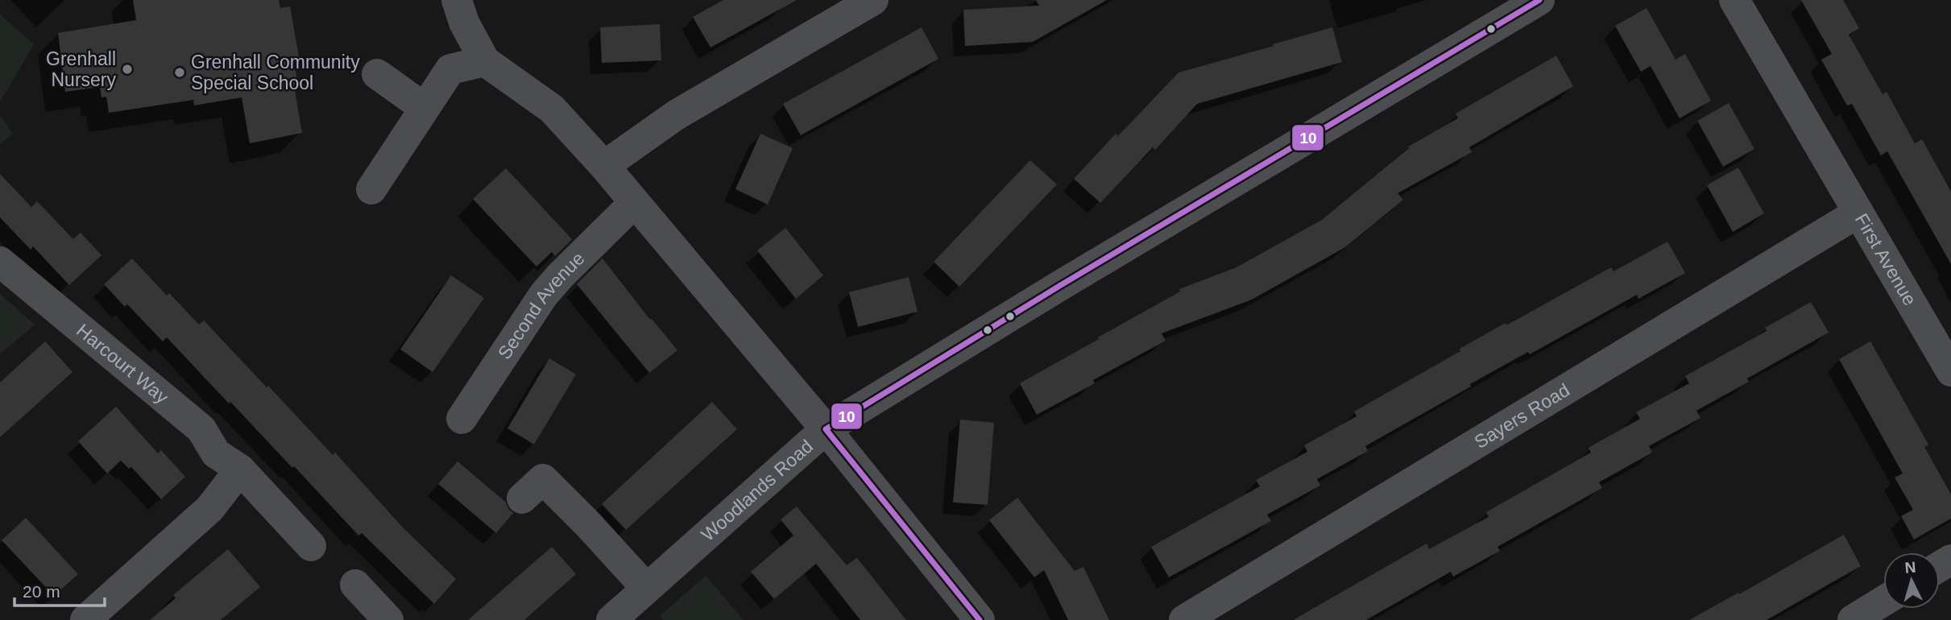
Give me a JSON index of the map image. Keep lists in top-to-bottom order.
{
  "streets": {
    "street": [
      "First Avenue",
      "Second Avenue",
      "Harcourt Way",
      "Sayers Road",
      "Woodlands Road"
    ]
  },
  "crossings": [
    ["First Avenue", "Sayers Road"]
  ],
  "places": ["Grenhall Nursery", "Grenhall Community Special School"],
  "lines": ["transit line 10"],
  "scale_bar": "20 m",
  "north": "top"
}
